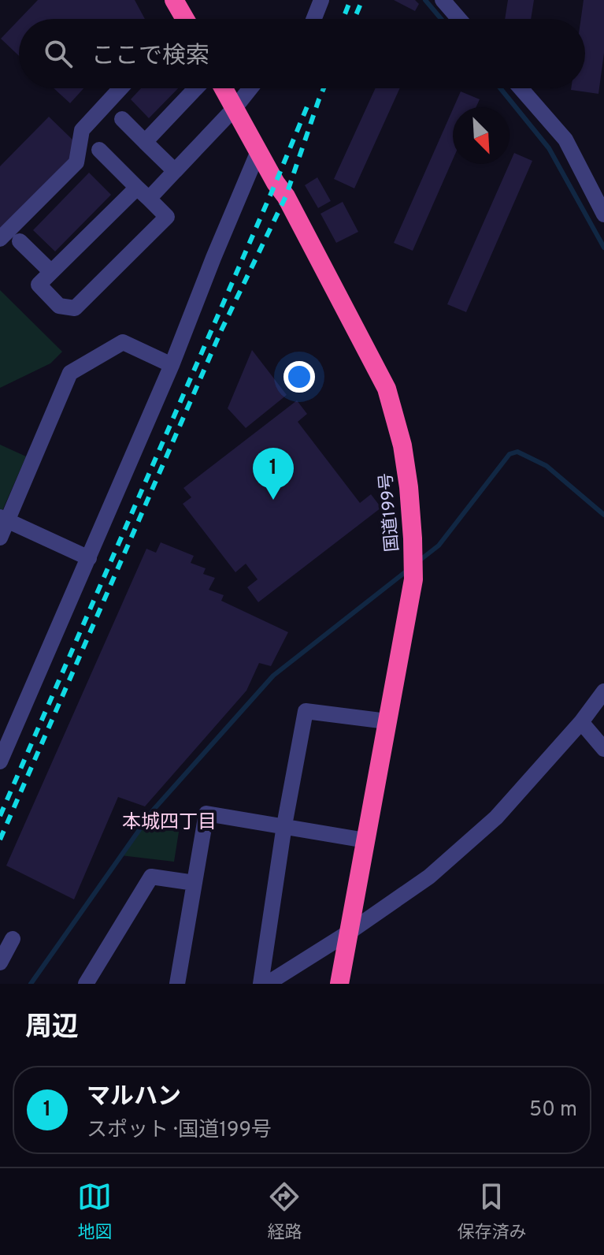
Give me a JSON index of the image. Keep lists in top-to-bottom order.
{
  "streets": {
    "highway": ["国道199号"]
  },
  "districts": ["本城四丁目"],
  "north": "bottom right",
  "page": {
    "search": "ここで検索",
    "pins": "1",
    "heading": "周辺",
    "list": [
      {
        "mark": "1",
        "name": "マルハン",
        "note": "スポット · 国道199号",
        "value": "50 m"
      }
    ],
    "nav": ["地図", "経路", "保存済み"]
  }
}
